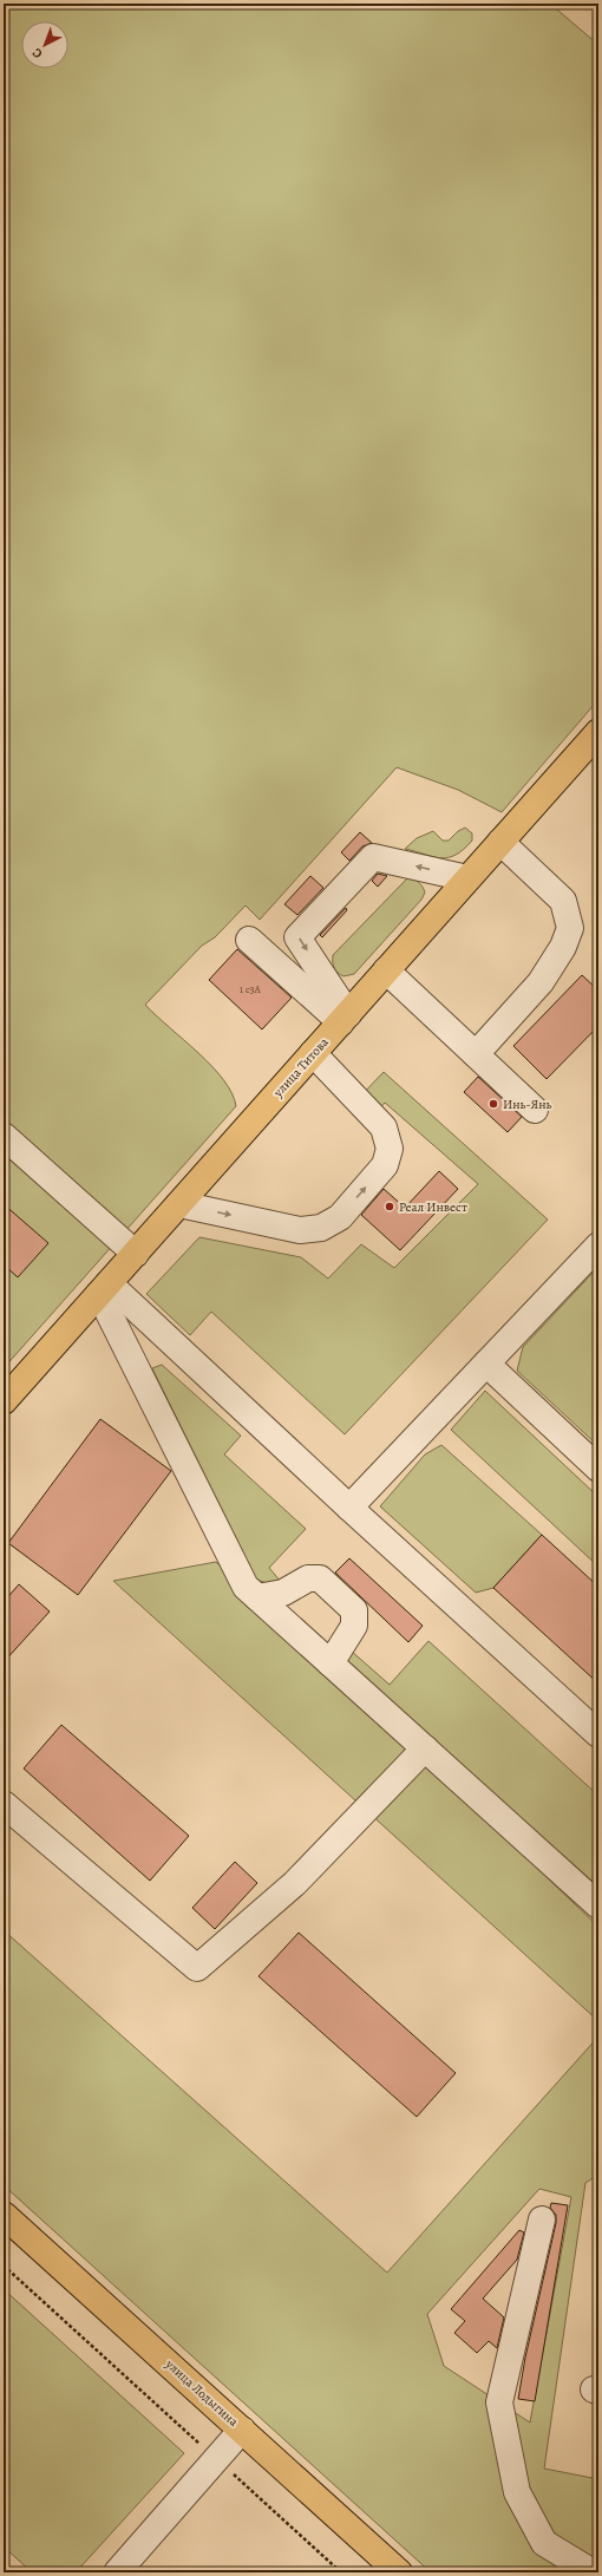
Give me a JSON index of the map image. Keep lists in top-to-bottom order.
{
  "streets": {
    "main road": ["улица Титова", "улица Лодыгина"]
  },
  "places": ["Инь-Янь", "Реал Инвест"],
  "house_numbers": ["1 с3А"],
  "north": "bottom left"
}
